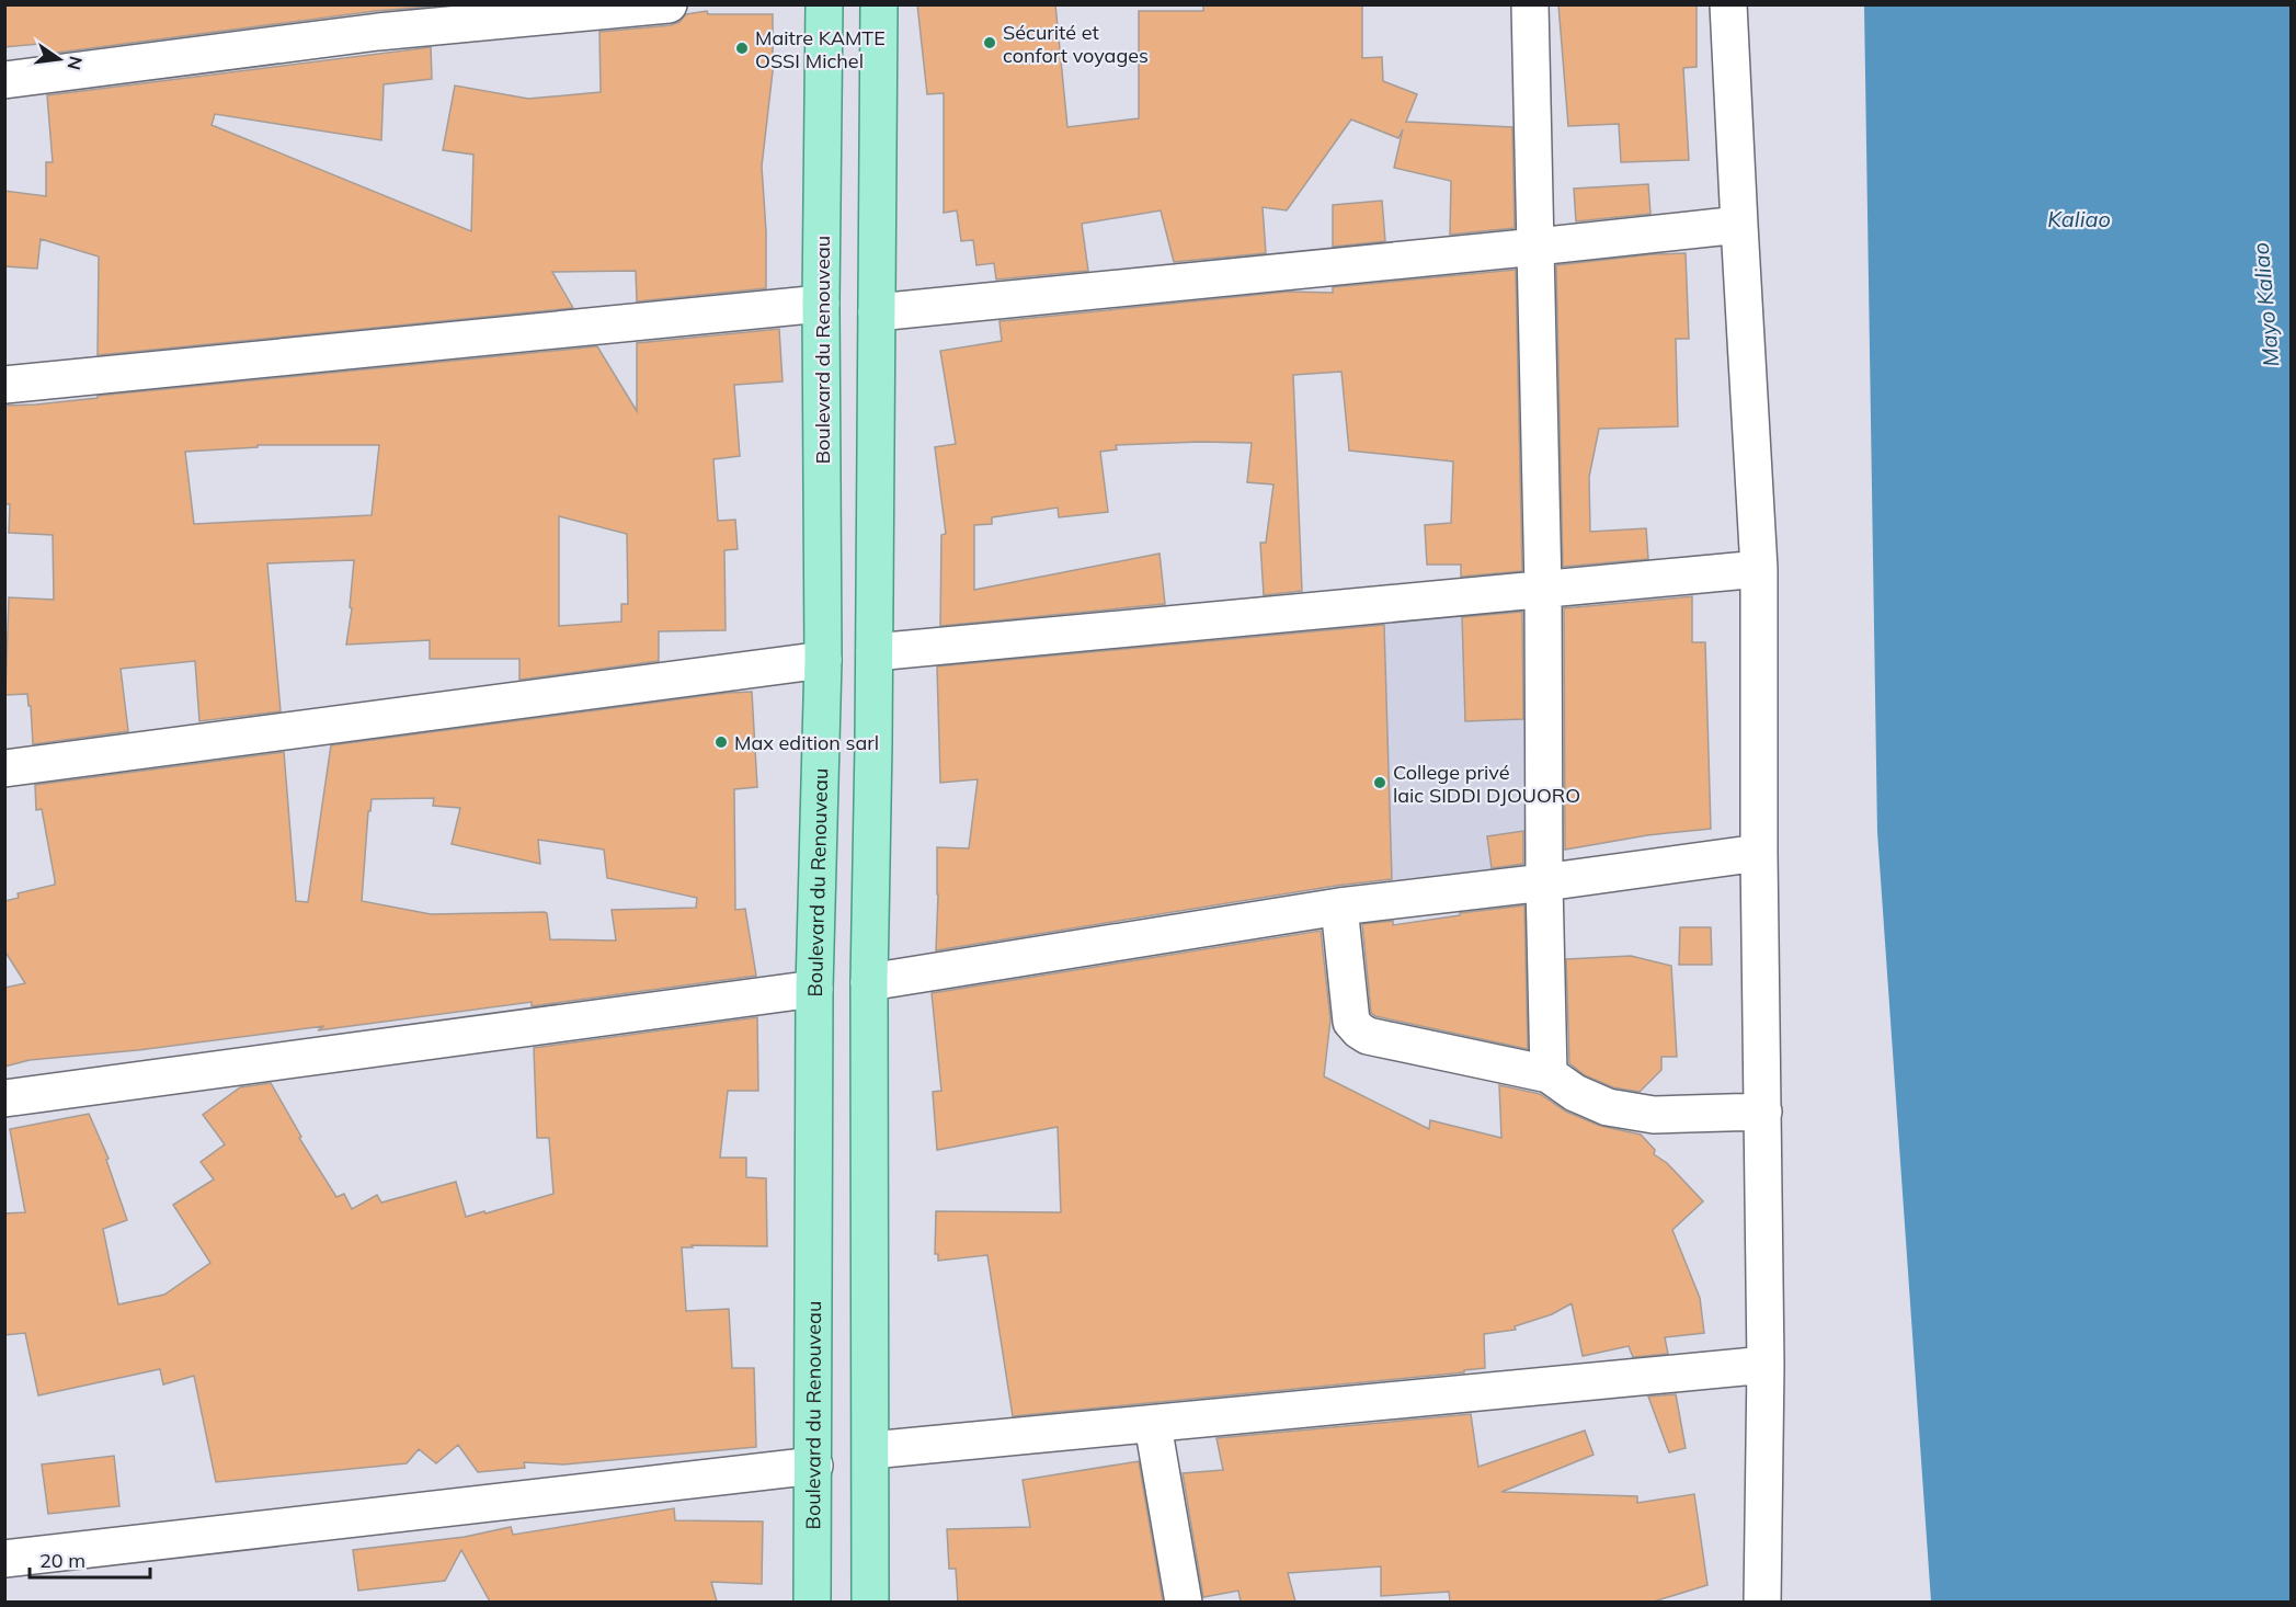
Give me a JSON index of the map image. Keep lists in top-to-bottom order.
{
  "streets": {
    "main road": ["Boulevard du Renouveau"]
  },
  "water": ["Kaliao", "Mayo Kaliao"],
  "places": [
    "Sécurité et confort voyages",
    "Maitre KAMTE OSSI Michel",
    "Max edition sarl",
    "College privé laic SIDDI DJOUORO"
  ],
  "scale_bar": "20 m",
  "north": "right"
}
